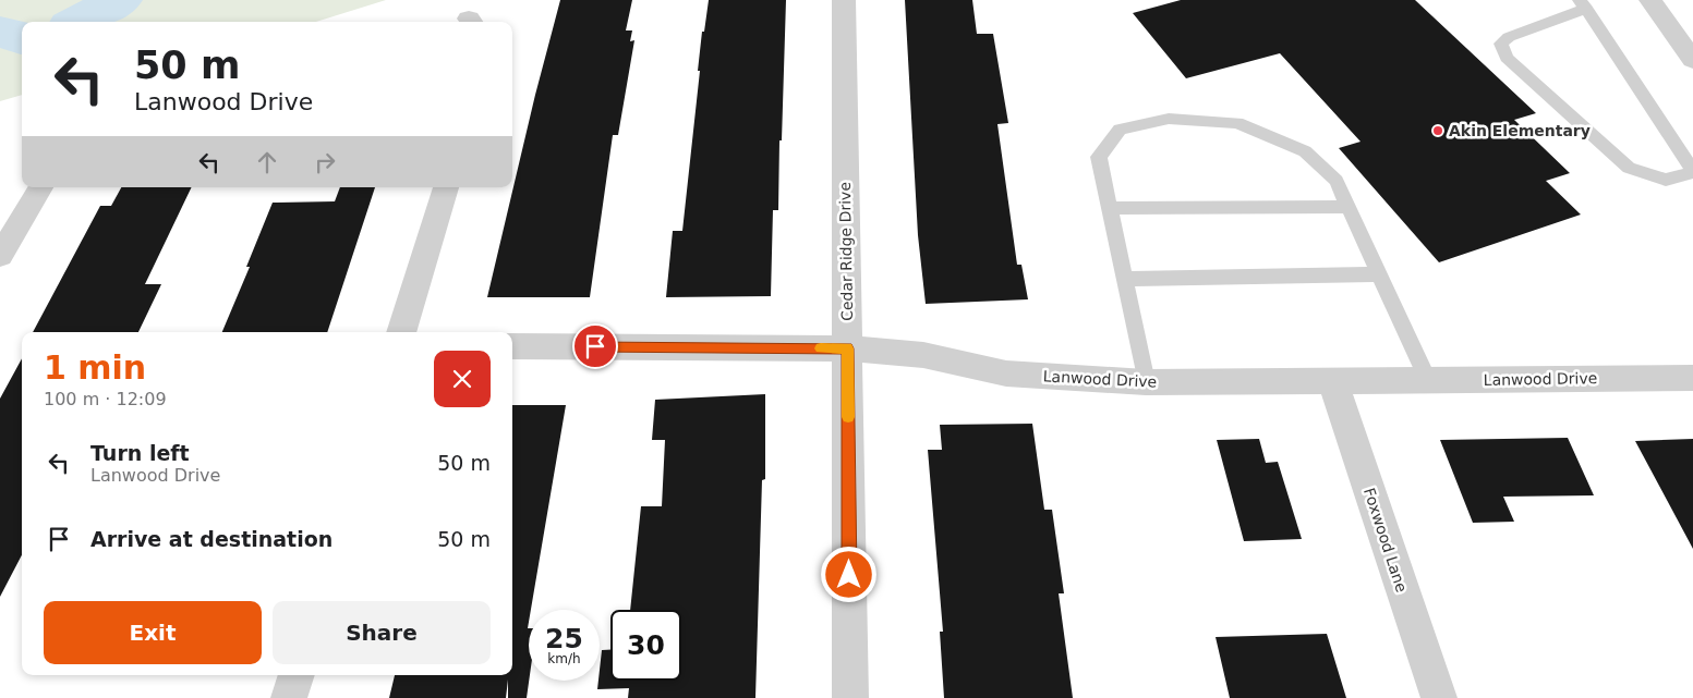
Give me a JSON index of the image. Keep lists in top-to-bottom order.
{
  "streets": {
    "street": ["Cedar Ridge Drive", "Lanwood Drive", "Foxwood Lane"]
  },
  "crossings": [
    ["Cedar Ridge Drive", "Lanwood Drive"],
    ["Lanwood Drive", "Foxwood Lane"]
  ],
  "places": ["Akin Elementary"],
  "page": {
    "turn": ["50 m", "Lanwood Drive"],
    "heading": ["1 min", "100 m · 12:09"],
    "list": [
      {
        "name": "Turn left",
        "note": "Lanwood Drive",
        "value": "50 m"
      },
      {
        "name": "Arrive at destination",
        "value": "50 m"
      }
    ],
    "buttons": ["Exit", "Share"],
    "speed": "25 km/h",
    "limit": "30"
  }
}
